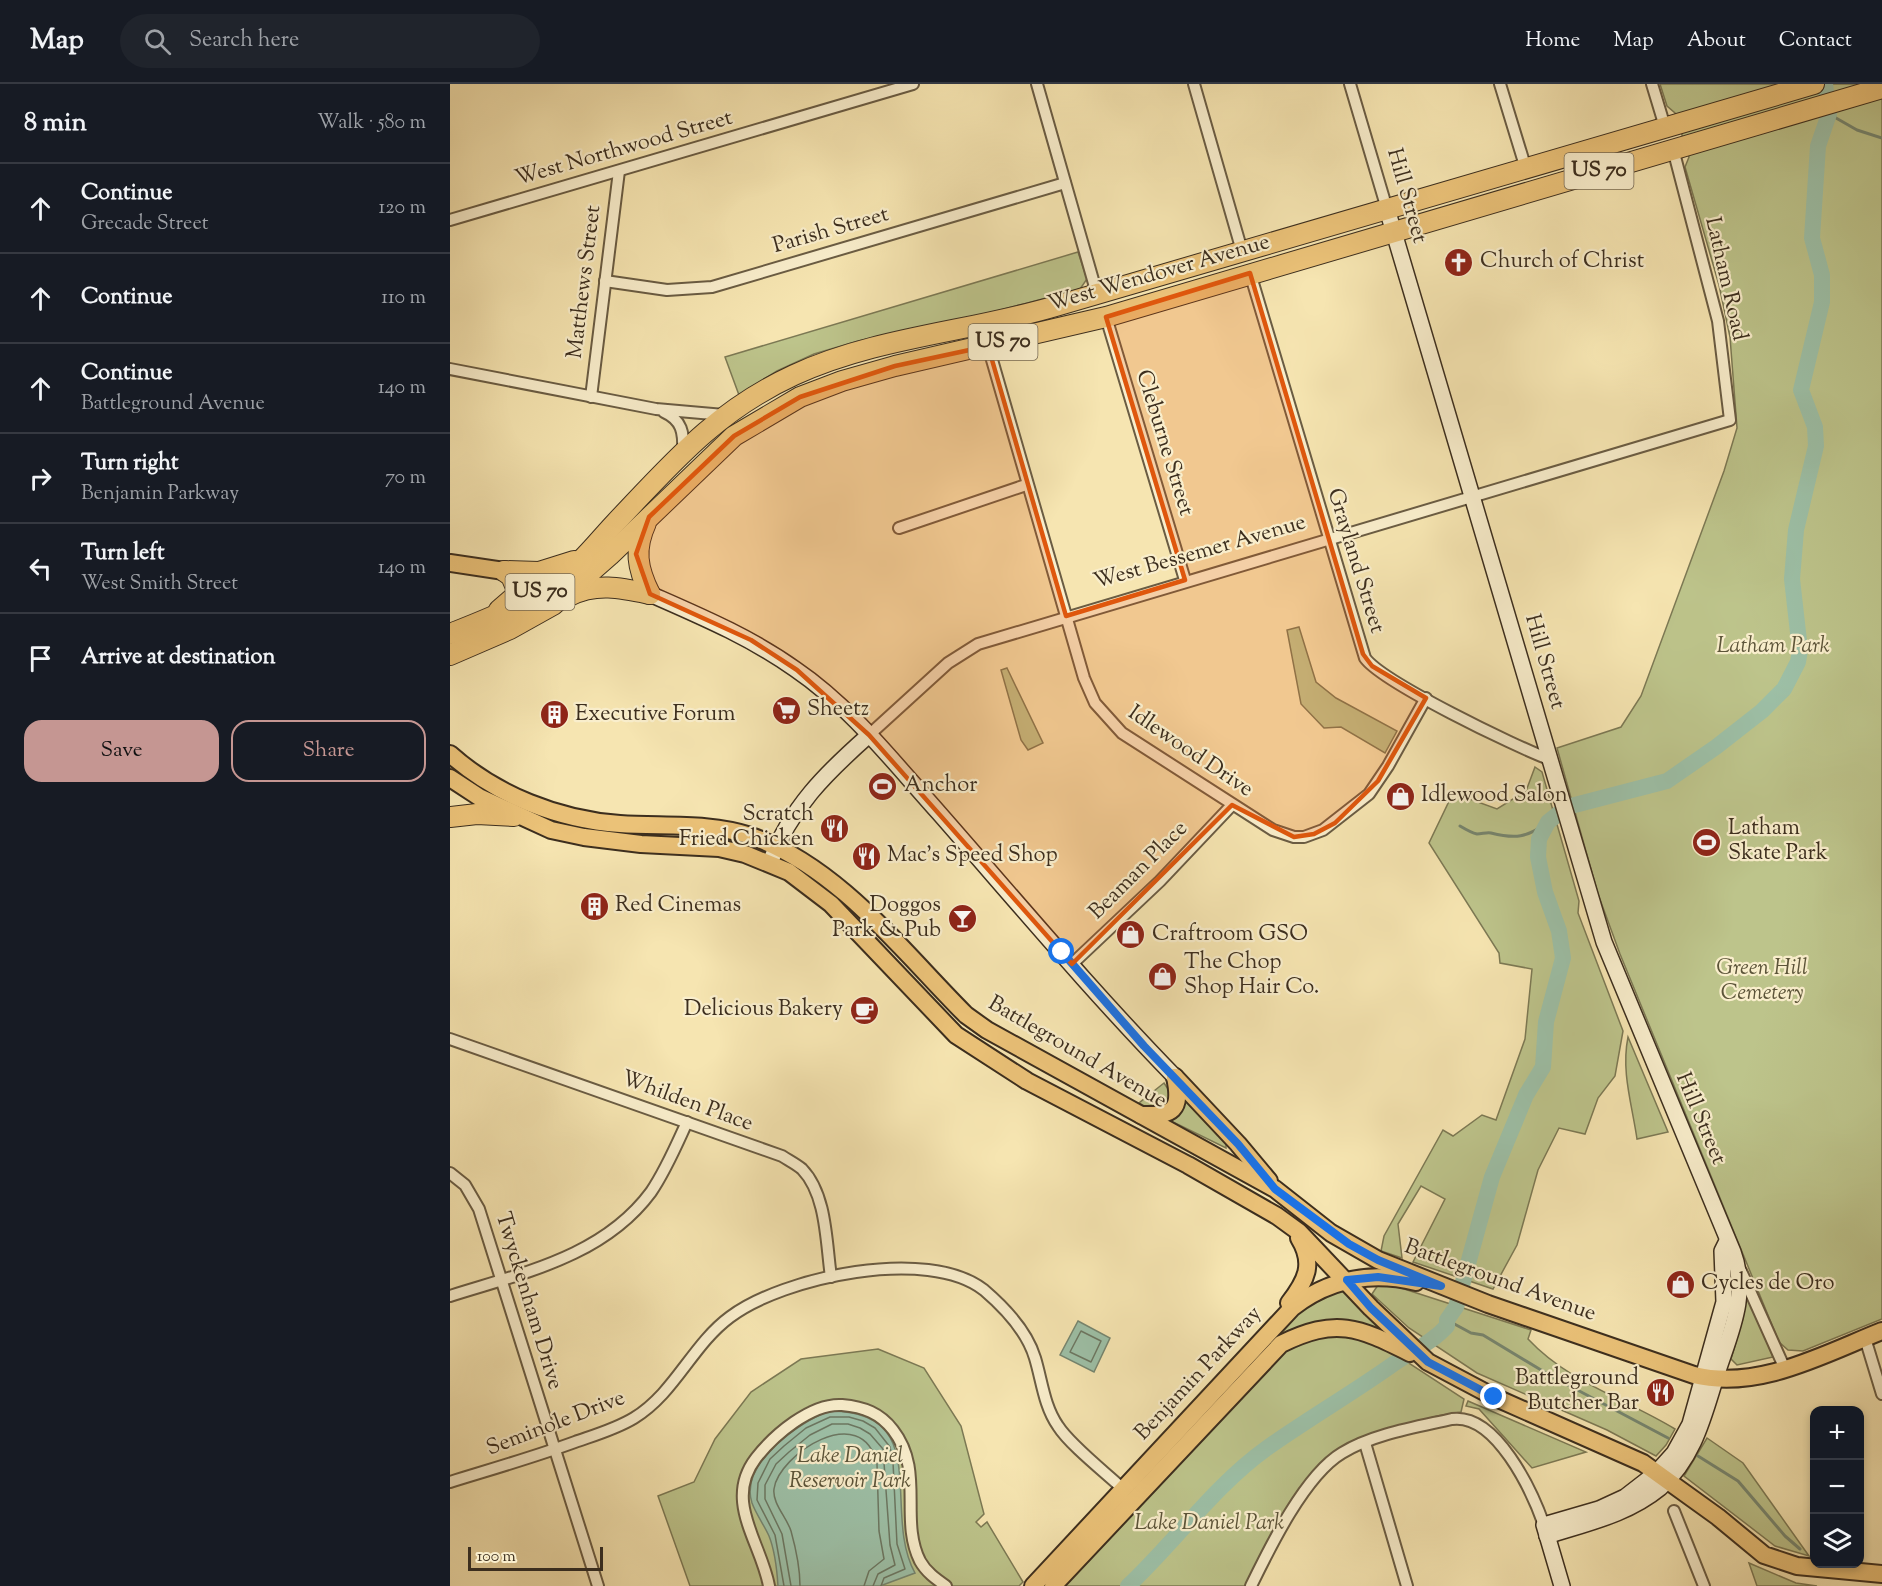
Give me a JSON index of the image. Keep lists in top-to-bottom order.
{
  "streets": {
    "highway": ["US 70", "West Wendover Avenue"],
    "main road": ["Battleground Avenue", "Benjamin Parkway"],
    "street": [
      "West Northwood Street",
      "Hill Street",
      "Parish Street",
      "Latham Road",
      "Matthews Street",
      "Cleburne Street",
      "West Bessemer Avenue",
      "Grayland Street",
      "Idlewood Drive",
      "Beaman Place",
      "Whilden Place",
      "Twyckenham Drive",
      "Seminole Drive"
    ]
  },
  "crossings": [
    ["West Northwood Street", "Matthews Street"],
    ["Hill Street", "West Wendover Avenue"],
    ["Hill Street", "West Bessemer Avenue"],
    ["Hill Street", "Grayland Street"],
    ["Hill Street", "Battleground Avenue"],
    ["Parish Street", "Matthews Street"],
    ["West Wendover Avenue", "Latham Road"],
    ["West Wendover Avenue", "Cleburne Street"],
    ["West Wendover Avenue", "Grayland Street"],
    ["West Wendover Avenue", "Idlewood Drive"],
    ["Latham Road", "West Bessemer Avenue"],
    ["Cleburne Street", "West Bessemer Avenue"],
    ["West Bessemer Avenue", "Grayland Street"],
    ["West Bessemer Avenue", "Idlewood Drive"],
    ["West Bessemer Avenue", "Battleground Avenue"],
    ["Grayland Street", "Idlewood Drive"],
    ["Idlewood Drive", "Beaman Place"],
    ["Battleground Avenue", "Benjamin Parkway"],
    ["Whilden Place", "Seminole Drive"],
    ["Twyckenham Drive", "Seminole Drive"],
    ["Benjamin Parkway", "Seminole Drive"]
  ],
  "parks": [
    "Latham Park",
    "Green Hill Cemetery",
    "Lake Daniel Reservoir Park",
    "Lake Daniel Park"
  ],
  "places": {
    "church": ["Church of Christ"],
    "supermarket": ["Sheetz"],
    "building": ["Executive Forum", "Red Cinemas"],
    "sports": ["Anchor", "Latham Skate Park"],
    "shop": [
      "Idlewood Salon",
      "Craftroom GSO",
      "The Chop Shop Hair Co.",
      "Cycles de Oro"
    ],
    "restaurant": ["Scratch Fried Chicken", "Mac's Speed Shop", "Battleground Butcher Bar"],
    "bar": ["Doggos Park & Pub"],
    "cafe": ["Delicious Bakery"]
  },
  "scale_bar": "100 m",
  "page": {
    "header": "Map",
    "search": "Search here",
    "nav": [
      "Home",
      "Map",
      "About",
      "Contact"
    ],
    "heading": ["8 min", "Walk · 580 m"],
    "list": [
      ["Continue", "Grecade Street", "120 m"],
      ["Continue", "110 m"],
      ["Continue", "Battleground Avenue", "140 m"],
      ["Turn right", "Benjamin Parkway", "70 m"],
      ["Turn left", "West Smith Street", "140 m"],
      "Arrive at destination"
    ],
    "buttons": ["Save", "Share"],
    "map_buttons": ["+", "−"],
    "scale": "100 m"
  }
}
